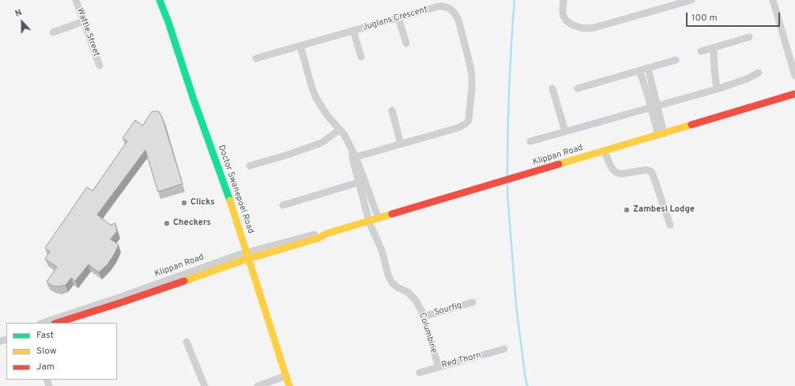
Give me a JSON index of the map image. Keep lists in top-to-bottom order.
{
  "streets": {
    "street": [
      "Juglans Crescent",
      "Wattle Street",
      "Klippan Road",
      "Doctor Swanepoel Road",
      "Sourfig",
      "Columbine",
      "Red Thorn"
    ]
  },
  "crossings": [
    ["Juglans Crescent", "Columbine"],
    ["Klippan Road", "Doctor Swanepoel Road"],
    ["Klippan Road", "Columbine"],
    ["Sourfig", "Columbine"],
    ["Columbine", "Red Thorn"]
  ],
  "places": ["Clicks", "Zambesi Lodge", "Checkers"],
  "legend": ["Fast", "Slow", "Jam"],
  "scale_bar": "100 m",
  "north": "top"
}
